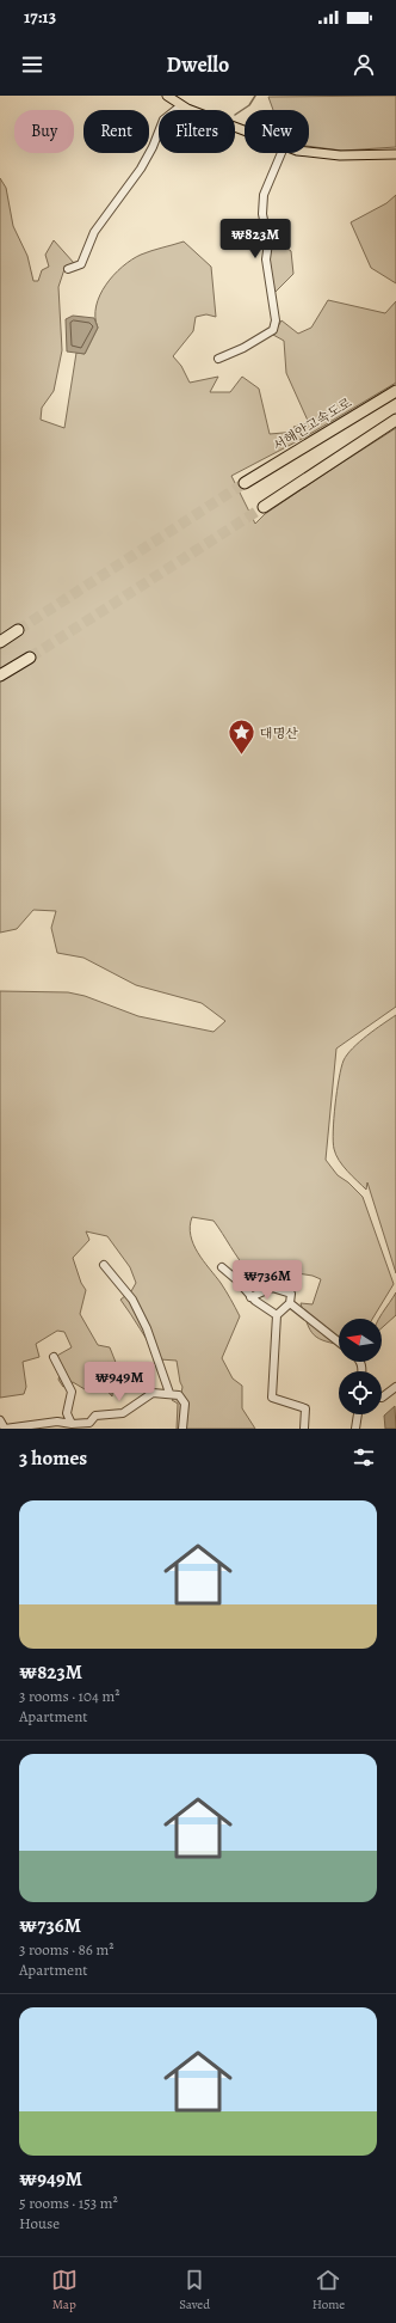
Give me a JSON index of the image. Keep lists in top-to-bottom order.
{
  "streets": {
    "highway": ["서해안고속도로"]
  },
  "places": {
    "place": ["대명산"]
  },
  "north": "left",
  "page": {
    "status": "17:13",
    "header": "Dwello",
    "chip": [
      "Buy",
      "Rent",
      "Filters",
      "New"
    ],
    "price": ["₩823M", "₩736M", "₩949M"],
    "heading": "3 homes",
    "list": [
      {
        "name": "₩823M",
        "note": "3 rooms · 104 m² · Apartment"
      },
      {
        "name": "₩736M",
        "note": "3 rooms · 86 m² · Apartment"
      },
      {
        "name": "₩949M",
        "note": "5 rooms · 153 m² · House"
      }
    ],
    "tabs": ["Map", "Saved", "Home"]
  }
}
